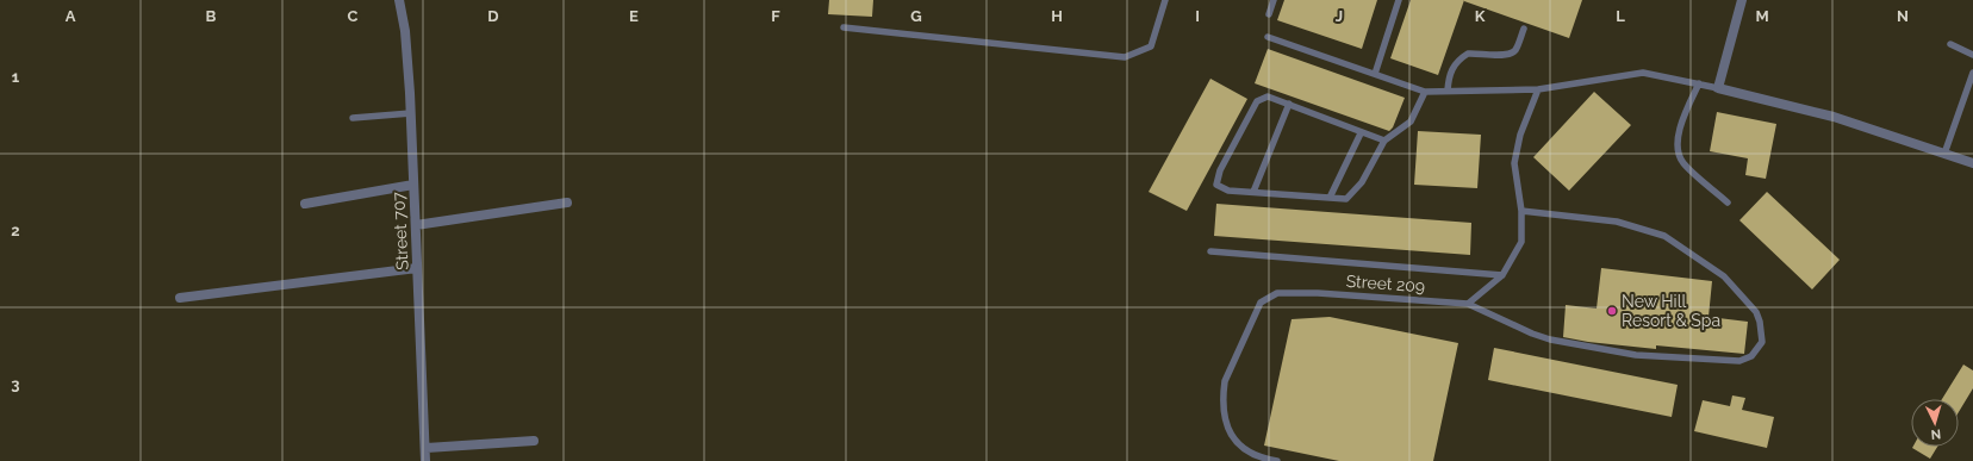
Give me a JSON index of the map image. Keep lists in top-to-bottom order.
{
  "streets": {
    "street": ["Street 707"],
    "lane": ["Street 209"]
  },
  "places": ["New Hill Resort & Spa"],
  "north": "bottom",
  "grid": {
    "columns": [
      "A",
      "B",
      "C",
      "D",
      "E",
      "F",
      "G",
      "H",
      "I",
      "J",
      "K",
      "L",
      "M",
      "N"
    ],
    "rows": ["1", "2", "3"]
  }
}
